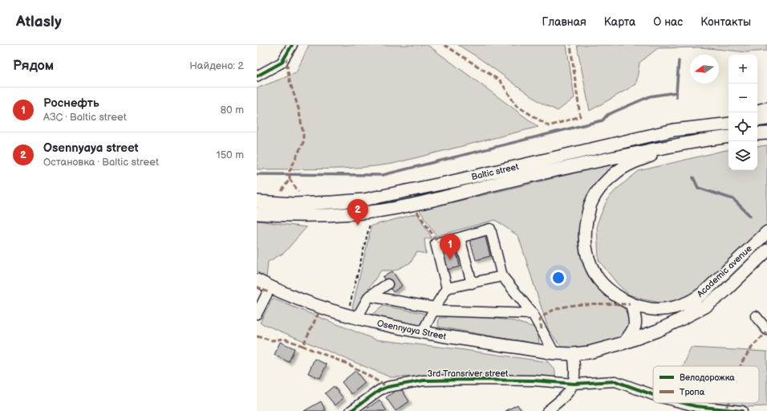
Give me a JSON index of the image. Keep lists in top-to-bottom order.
{
  "streets": {
    "main road": ["Baltic street", "Academic avenue", "Osennyaya Street"],
    "street": ["3rd Transriver street"]
  },
  "crossings": [
    ["Baltic street", "Academic avenue"],
    ["Academic avenue", "Osennyaya Street"]
  ],
  "legend": ["Велодорожка", "Тропа"],
  "north": "left",
  "page": {
    "header": "Atlasly",
    "nav": [
      "Главная",
      "Карта",
      "О нас",
      "Контакты"
    ],
    "heading": ["Рядом", "Найдено: 2"],
    "map_buttons": ["+", "−"],
    "list": [
      {
        "mark": "1",
        "name": "Роснефть",
        "note": "АЗС · Baltic street",
        "value": "80 m"
      },
      {
        "mark": "2",
        "name": "Osennyaya street",
        "note": "Остановка · Baltic street",
        "value": "150 m"
      }
    ],
    "pins": ["2", "1"]
  }
}
